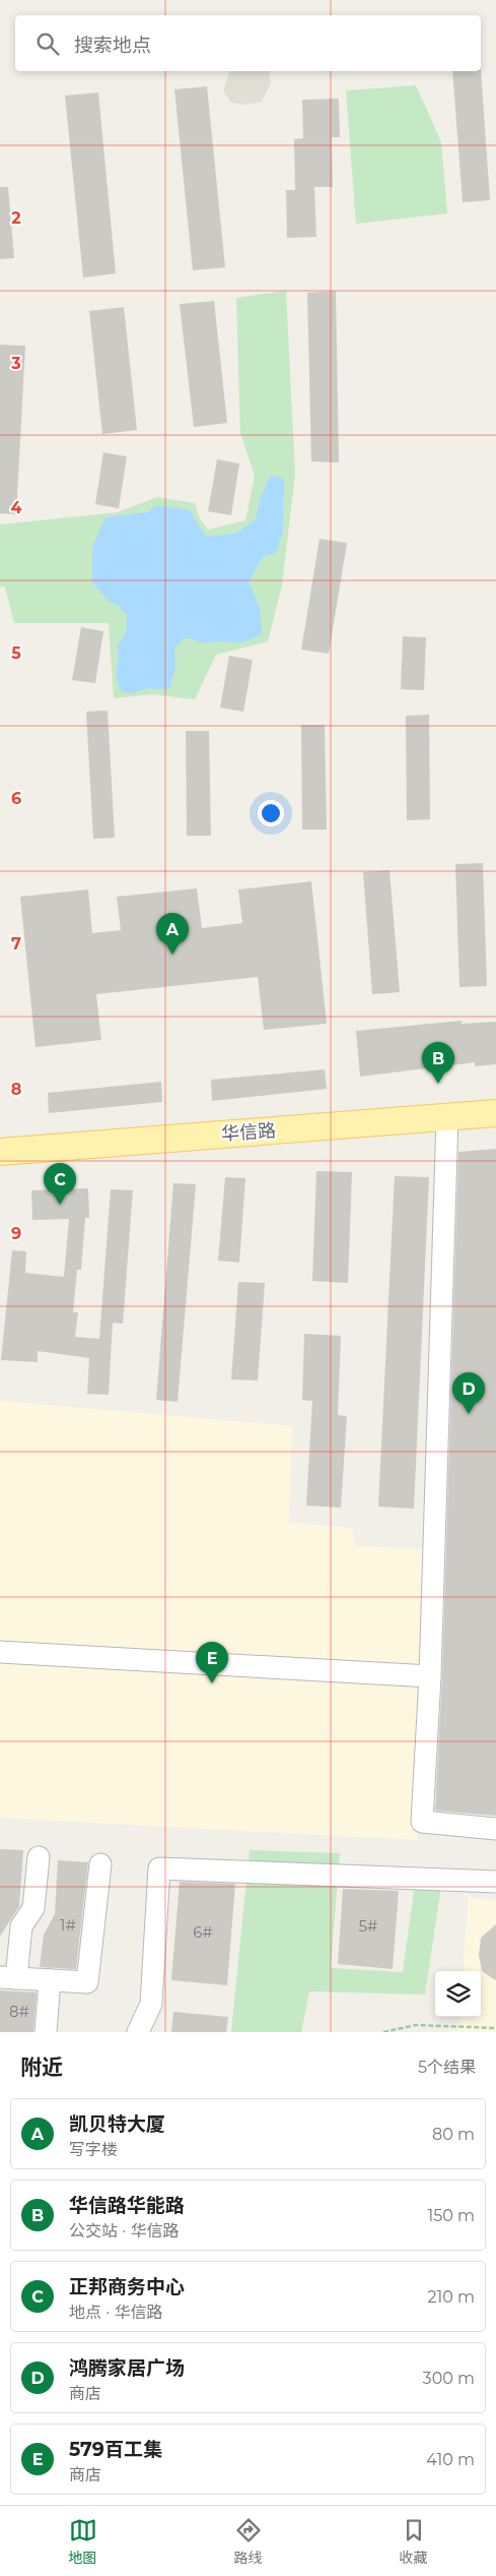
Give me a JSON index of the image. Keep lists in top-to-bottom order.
{
  "streets": {
    "main road": ["华信路"]
  },
  "house_numbers": [
    "1#",
    "5#",
    "6#",
    "8#"
  ],
  "page": {
    "search": "搜索地点",
    "pins": [
      "A",
      "B",
      "C",
      "D",
      "E"
    ],
    "heading": ["附近", "5个结果"],
    "list": [
      {
        "mark": "A",
        "name": "凯贝特大厦",
        "note": "写字楼",
        "value": "80 m"
      },
      {
        "mark": "B",
        "name": "华信路华能路",
        "note": "公交站 · 华信路",
        "value": "150 m"
      },
      {
        "mark": "C",
        "name": "正邦商务中心",
        "note": "地点 · 华信路",
        "value": "210 m"
      },
      {
        "mark": "D",
        "name": "鸿腾家居广场",
        "note": "商店",
        "value": "300 m"
      },
      {
        "mark": "E",
        "name": "579百工集",
        "note": "商店",
        "value": "410 m"
      }
    ],
    "nav": ["地图", "路线", "收藏"]
  },
  "grid": {
    "rows": [
      "2",
      "3",
      "4",
      "5",
      "6",
      "7",
      "8",
      "9"
    ]
  }
}
